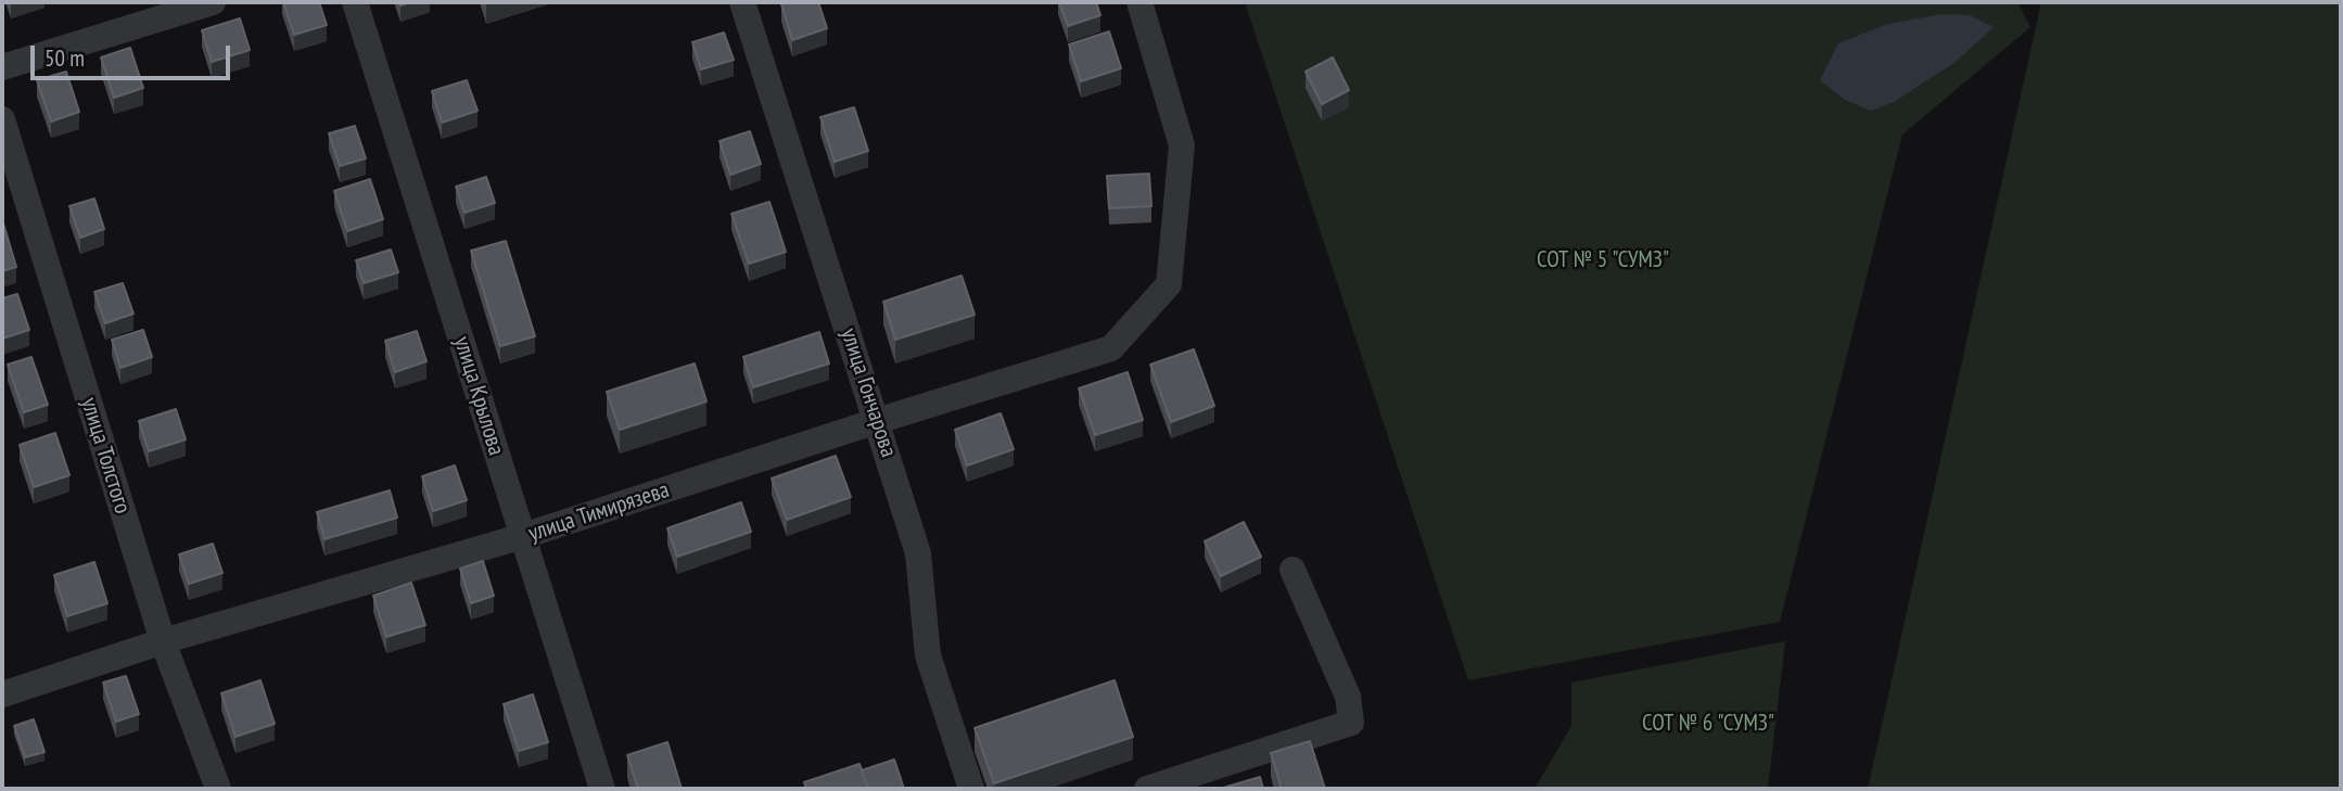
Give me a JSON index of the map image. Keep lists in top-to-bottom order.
{
  "streets": {
    "street": [
      "улица Гончарова",
      "улица Крылова",
      "улица Толстого",
      "улица Тимирязева"
    ]
  },
  "crossings": [
    ["улица Гончарова", "улица Тимирязева"],
    ["улица Крылова", "улица Тимирязева"],
    ["улица Толстого", "улица Тимирязева"]
  ],
  "parks": ["СОТ № 5 \"СУМЗ\"", "СОТ № 6 \"СУМЗ\""],
  "scale_bar": "50 m"
}
